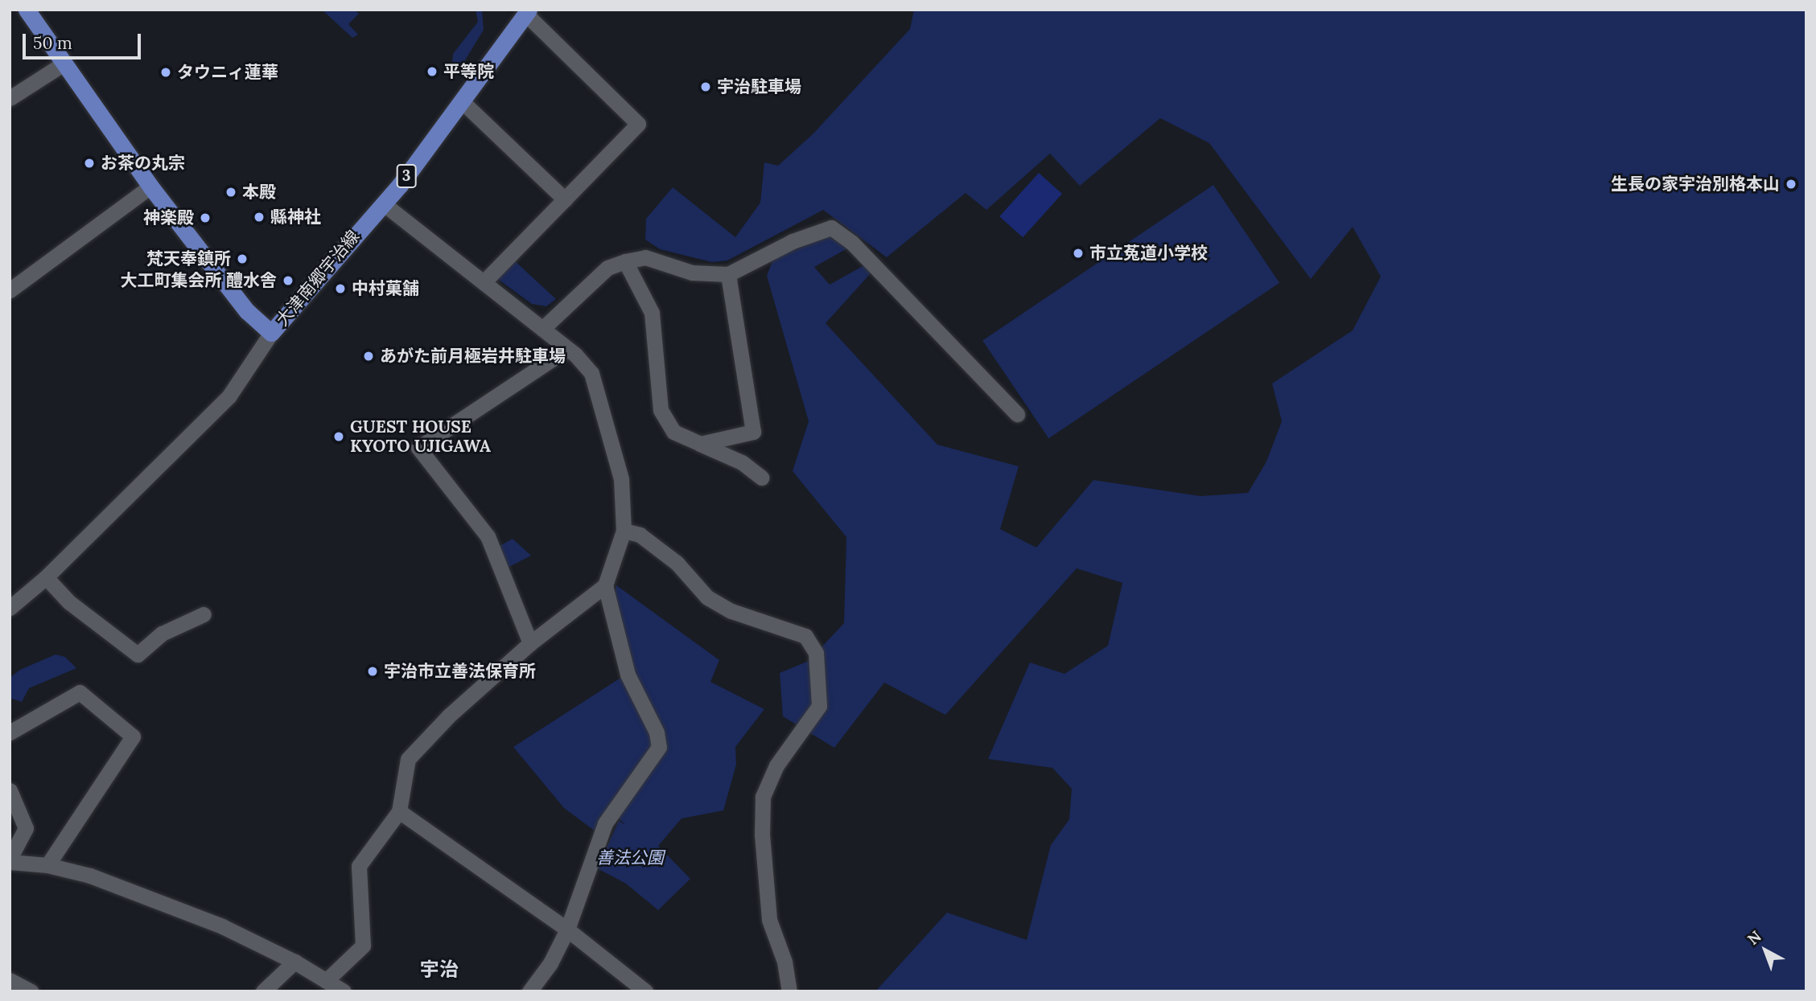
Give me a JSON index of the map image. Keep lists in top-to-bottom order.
{
  "streets": {
    "main road": ["3", "大津南郷宇治線"]
  },
  "districts": ["宇治"],
  "parks": ["善法公園"],
  "places": [
    "平等院",
    "タウニィ蓮華",
    "宇治駐車場",
    "お茶の丸宗",
    "生長の家宇治別格本山",
    "本殿",
    "縣神社",
    "神楽殿",
    "市立菟道小学校",
    "梵天奉鎮所",
    "大工町集会所 醴水舎",
    "中村菓舗",
    "あがた前月極岩井駐車場",
    "GUEST HOUSE KYOTO UJIGAWA",
    "宇治市立善法保育所"
  ],
  "scale_bar": "50 m",
  "north": "top left"
}
